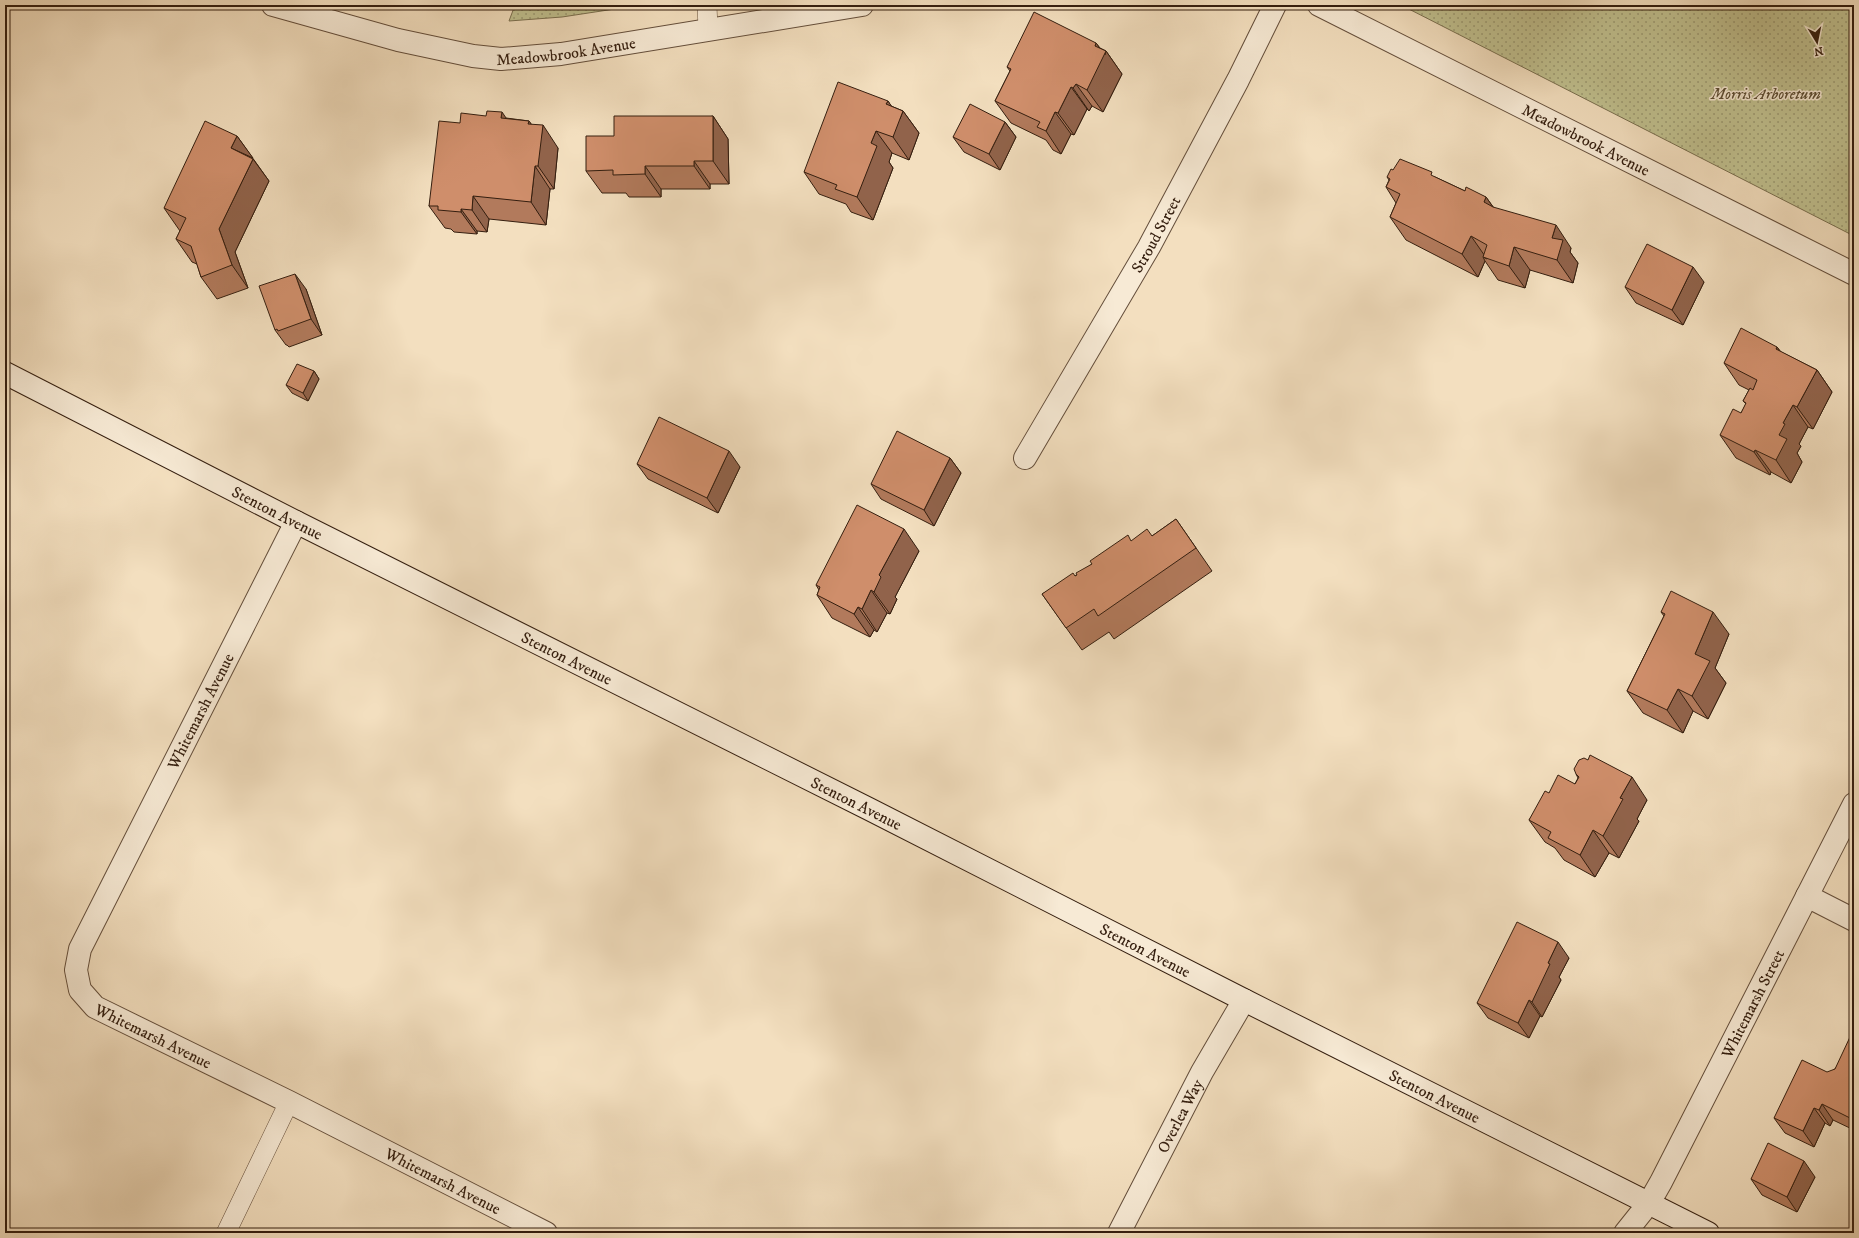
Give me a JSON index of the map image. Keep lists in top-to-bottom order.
{
  "streets": {
    "street": [
      "Meadowbrook Avenue",
      "Stroud Street",
      "Stenton Avenue",
      "Whitemarsh Avenue",
      "Whitemarsh Street",
      "Overlea Way"
    ]
  },
  "crossings": [
    ["Stenton Avenue", "Whitemarsh Avenue"],
    ["Stenton Avenue", "Whitemarsh Street"],
    ["Stenton Avenue", "Overlea Way"]
  ],
  "parks": ["Morris Arboretum"],
  "north": "bottom"
}
